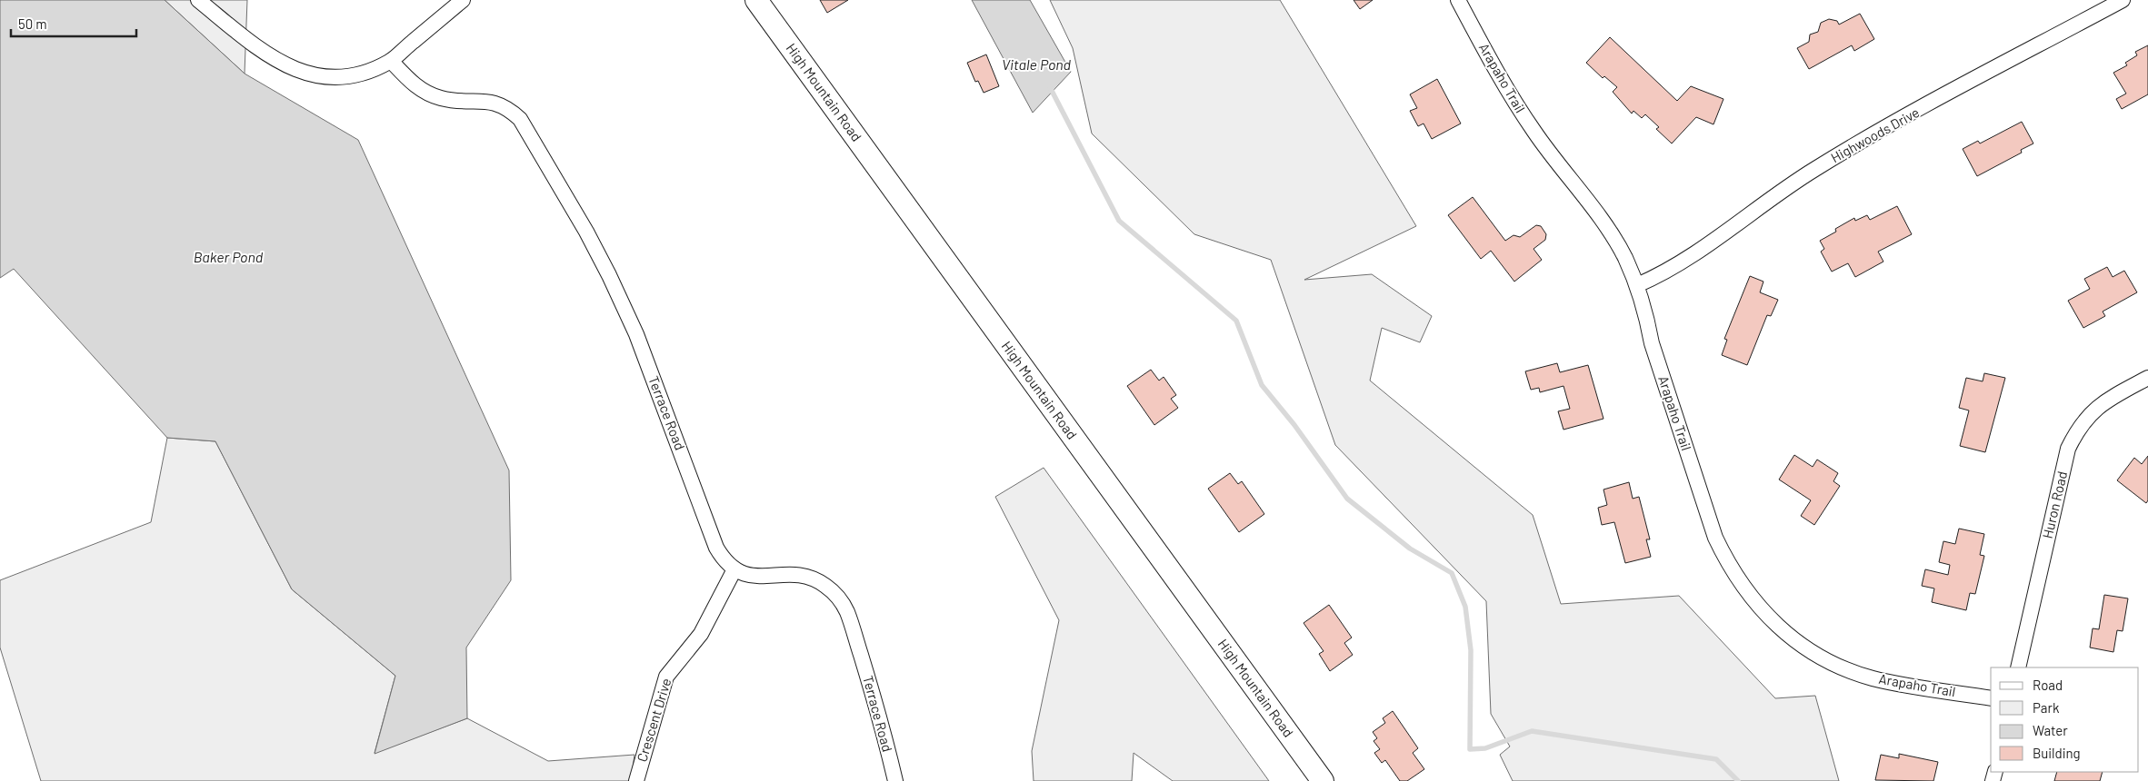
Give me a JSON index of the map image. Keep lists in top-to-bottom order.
{
  "streets": {
    "main road": ["High Mountain Road"],
    "street": [
      "Arapaho Trail",
      "Highwoods Drive",
      "Terrace Road",
      "Huron Road",
      "Crescent Drive"
    ]
  },
  "crossings": [
    ["Arapaho Trail", "Highwoods Drive"],
    ["Terrace Road", "Crescent Drive"]
  ],
  "water": ["Vitale Pond", "Baker Pond"],
  "legend": [
    "Road",
    "Park",
    "Water",
    "Building"
  ],
  "scale_bar": "50 m"
}
